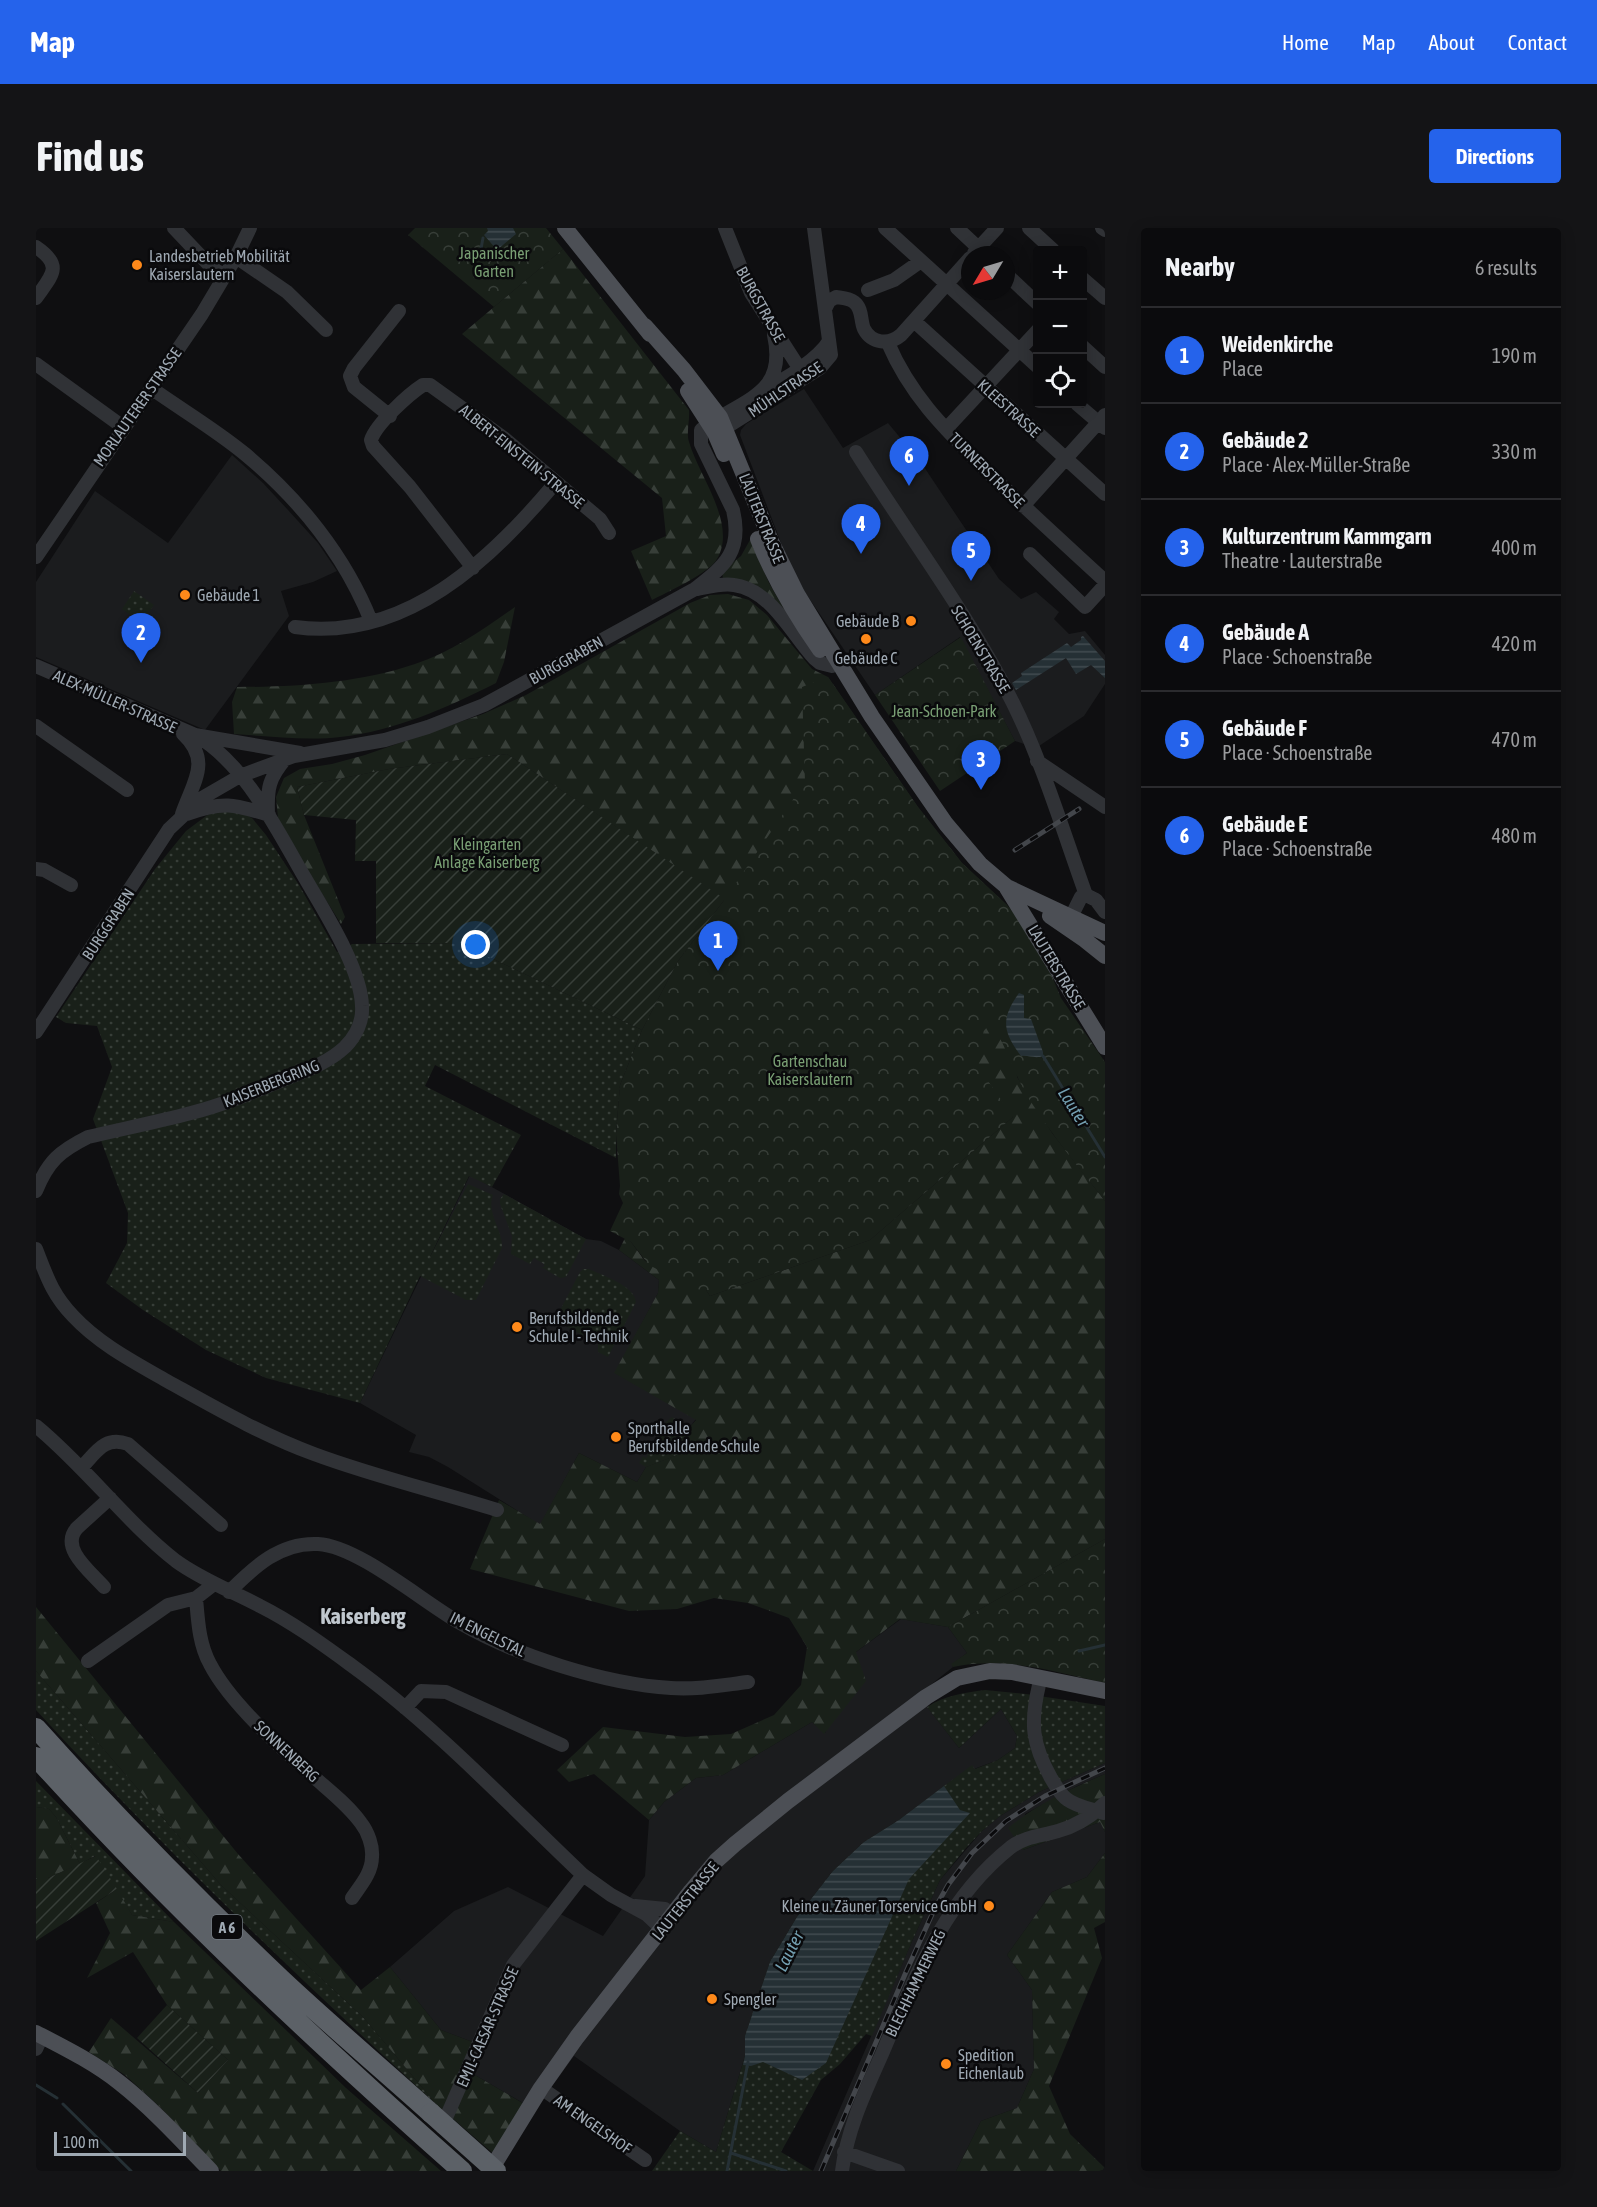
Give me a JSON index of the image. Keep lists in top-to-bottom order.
{
  "streets": {
    "highway": ["A 6"],
    "main road": ["LAUTERSTRASSE"],
    "street": [
      "BURGSTRASSE",
      "MÜHLSTRASSE",
      "MORLAUTERER STRASSE",
      "KLEESTRASSE",
      "ALBERT-EINSTEIN-STRASSE",
      "TURNERSTRASSE",
      "SCHOENSTRASSE",
      "BURGGRABEN",
      "ALEX-MÜLLER-STRASSE",
      "KAISERBERGRING",
      "IM ENGELSTAL",
      "SONNENBERG",
      "BLECHHAMMERWEG",
      "EMIL-CAESAR-STRASSE",
      "AM ENGELSHOF"
    ]
  },
  "crossings": [
    ["BURGSTRASSE", "MÜHLSTRASSE"],
    ["MÜHLSTRASSE", "LAUTERSTRASSE"],
    ["MÜHLSTRASSE", "BURGGRABEN"],
    ["LAUTERSTRASSE", "BURGGRABEN"],
    ["LAUTERSTRASSE", "AM ENGELSHOF"],
    ["BURGGRABEN", "ALEX-MÜLLER-STRASSE"],
    ["BURGGRABEN", "KAISERBERGRING"],
    ["ALEX-MÜLLER-STRASSE", "KAISERBERGRING"],
    ["A 6", "EMIL-CAESAR-STRASSE"]
  ],
  "districts": ["Kaiserberg"],
  "water": ["Lauter"],
  "parks": [
    "Japanischer Garten",
    "Jean-Schoen-Park",
    "Kleingarten Anlage Kaiserberg",
    "Gartenschau Kaiserslautern"
  ],
  "places": [
    "Landesbetrieb Mobilität Kaiserslautern",
    "Gebäude 1",
    "Gebäude B",
    "Gebäude C",
    "Berufsbildende Schule I - Technik",
    "Sporthalle Berufsbildende Schule",
    "Kleine u. Zäuner Torservice GmbH",
    "Spengler",
    "Spedition Eichenlaub"
  ],
  "scale_bar": "100 m",
  "north": "bottom left",
  "page": {
    "header": "Map",
    "nav": [
      "Home",
      "Map",
      "About",
      "Contact"
    ],
    "buttons": "Directions",
    "title": "Find us",
    "heading": ["Nearby", "6 results"],
    "map_buttons": ["+", "−"],
    "list": [
      {
        "mark": "1",
        "name": "Weidenkirche",
        "note": "Place",
        "value": "190 m"
      },
      {
        "mark": "2",
        "name": "Gebäude 2",
        "note": "Place · Alex-Müller-Straße",
        "value": "330 m"
      },
      {
        "mark": "3",
        "name": "Kulturzentrum Kammgarn",
        "note": "Theatre · Lauterstraße",
        "value": "400 m"
      },
      {
        "mark": "4",
        "name": "Gebäude A",
        "note": "Place · Schoenstraße",
        "value": "420 m"
      },
      {
        "mark": "5",
        "name": "Gebäude F",
        "note": "Place · Schoenstraße",
        "value": "470 m"
      },
      {
        "mark": "6",
        "name": "Gebäude E",
        "note": "Place · Schoenstraße",
        "value": "480 m"
      }
    ],
    "pins": [
      "6",
      "4",
      "5",
      "2",
      "3",
      "1"
    ],
    "scale": "100 m"
  }
}
